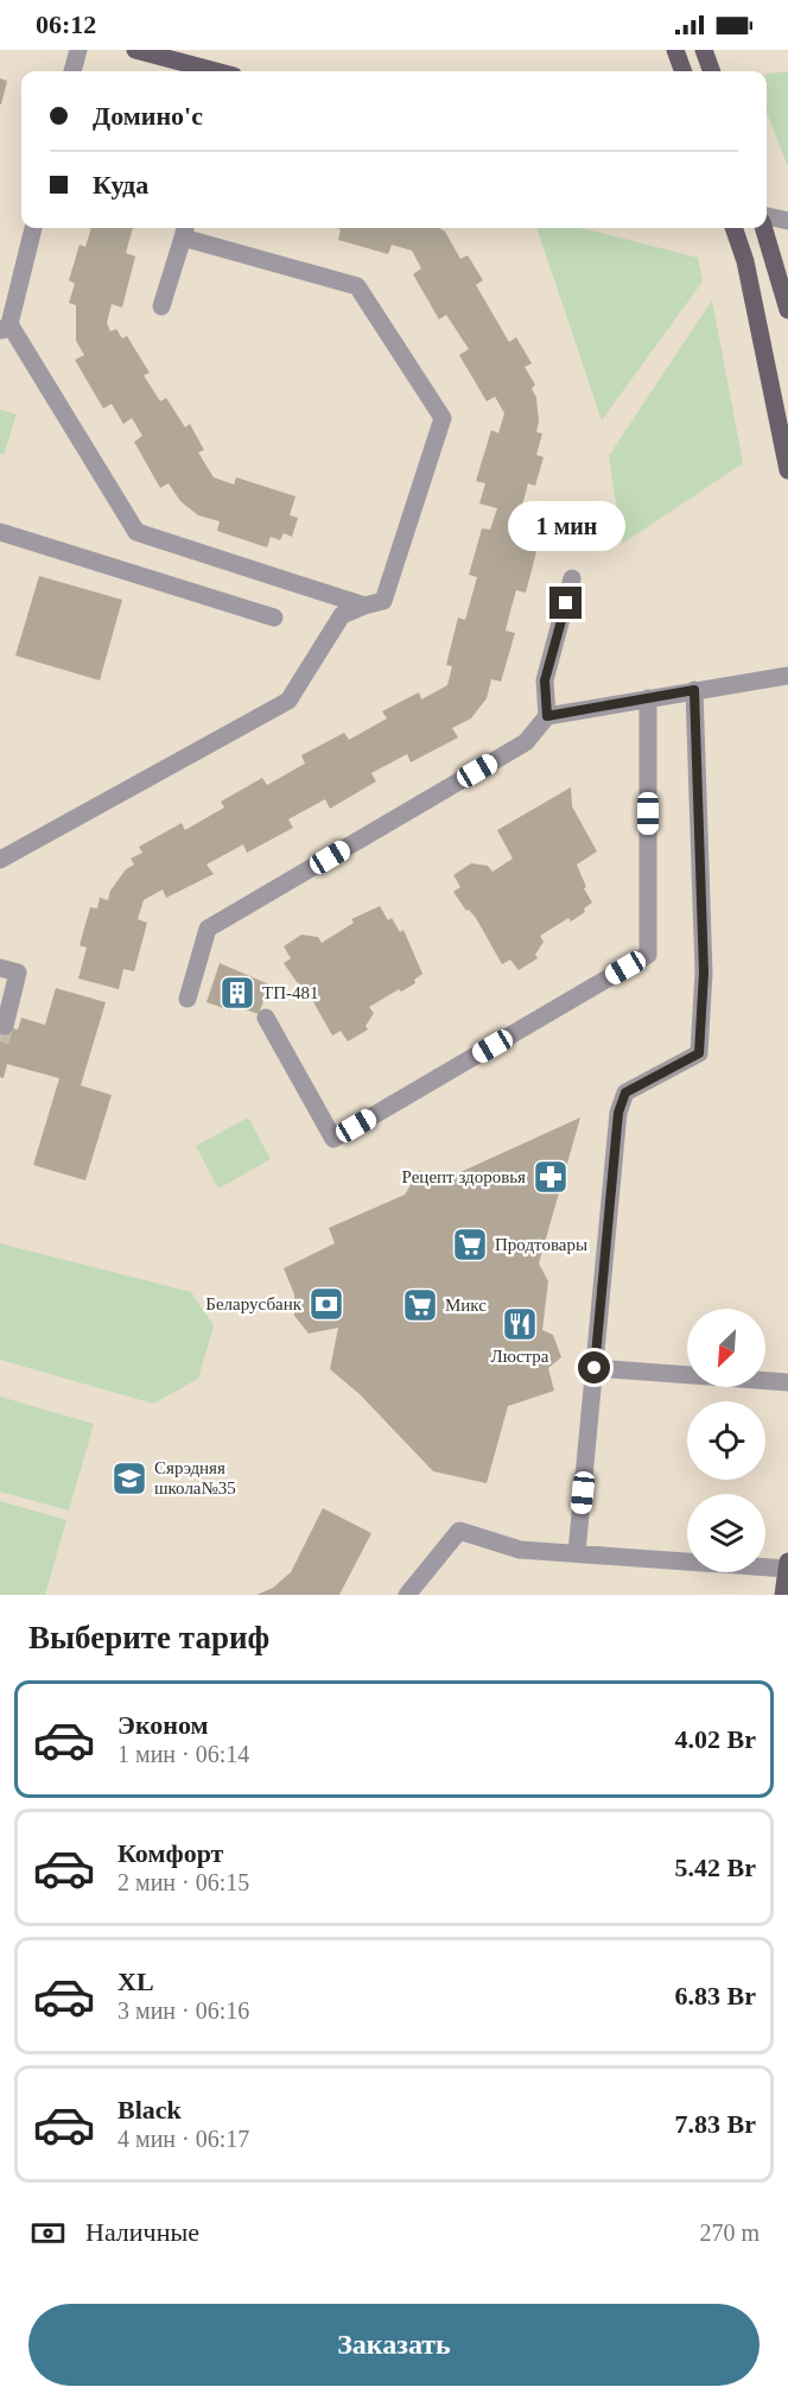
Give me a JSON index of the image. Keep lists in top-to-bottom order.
{
  "places": {
    "building": ["ТП-481"],
    "pharmacy": ["Рецепт здоровья"],
    "supermarket": ["Продтовары", "Микс"],
    "bank": ["Беларусбанк"],
    "restaurant": ["Люстра"],
    "school or university": ["Сярэдняя школа№35"]
  },
  "north": "bottom left",
  "page": {
    "status": "06:12",
    "banner": ["Домино'c", "Куда"],
    "bubble": "1 мин",
    "heading": "Выберите тариф",
    "list": [
      {
        "name": "Эконом",
        "note": "1 мин · 06:14",
        "value": "4.02 Br"
      },
      {
        "name": "Комфорт",
        "note": "2 мин · 06:15",
        "value": "5.42 Br"
      },
      {
        "name": "XL",
        "note": "3 мин · 06:16",
        "value": "6.83 Br"
      },
      {
        "name": "Black",
        "note": "4 мин · 06:17",
        "value": "7.83 Br"
      }
    ],
    "pay": ["Наличные", "270 m"],
    "buttons": "Заказать"
  }
}
